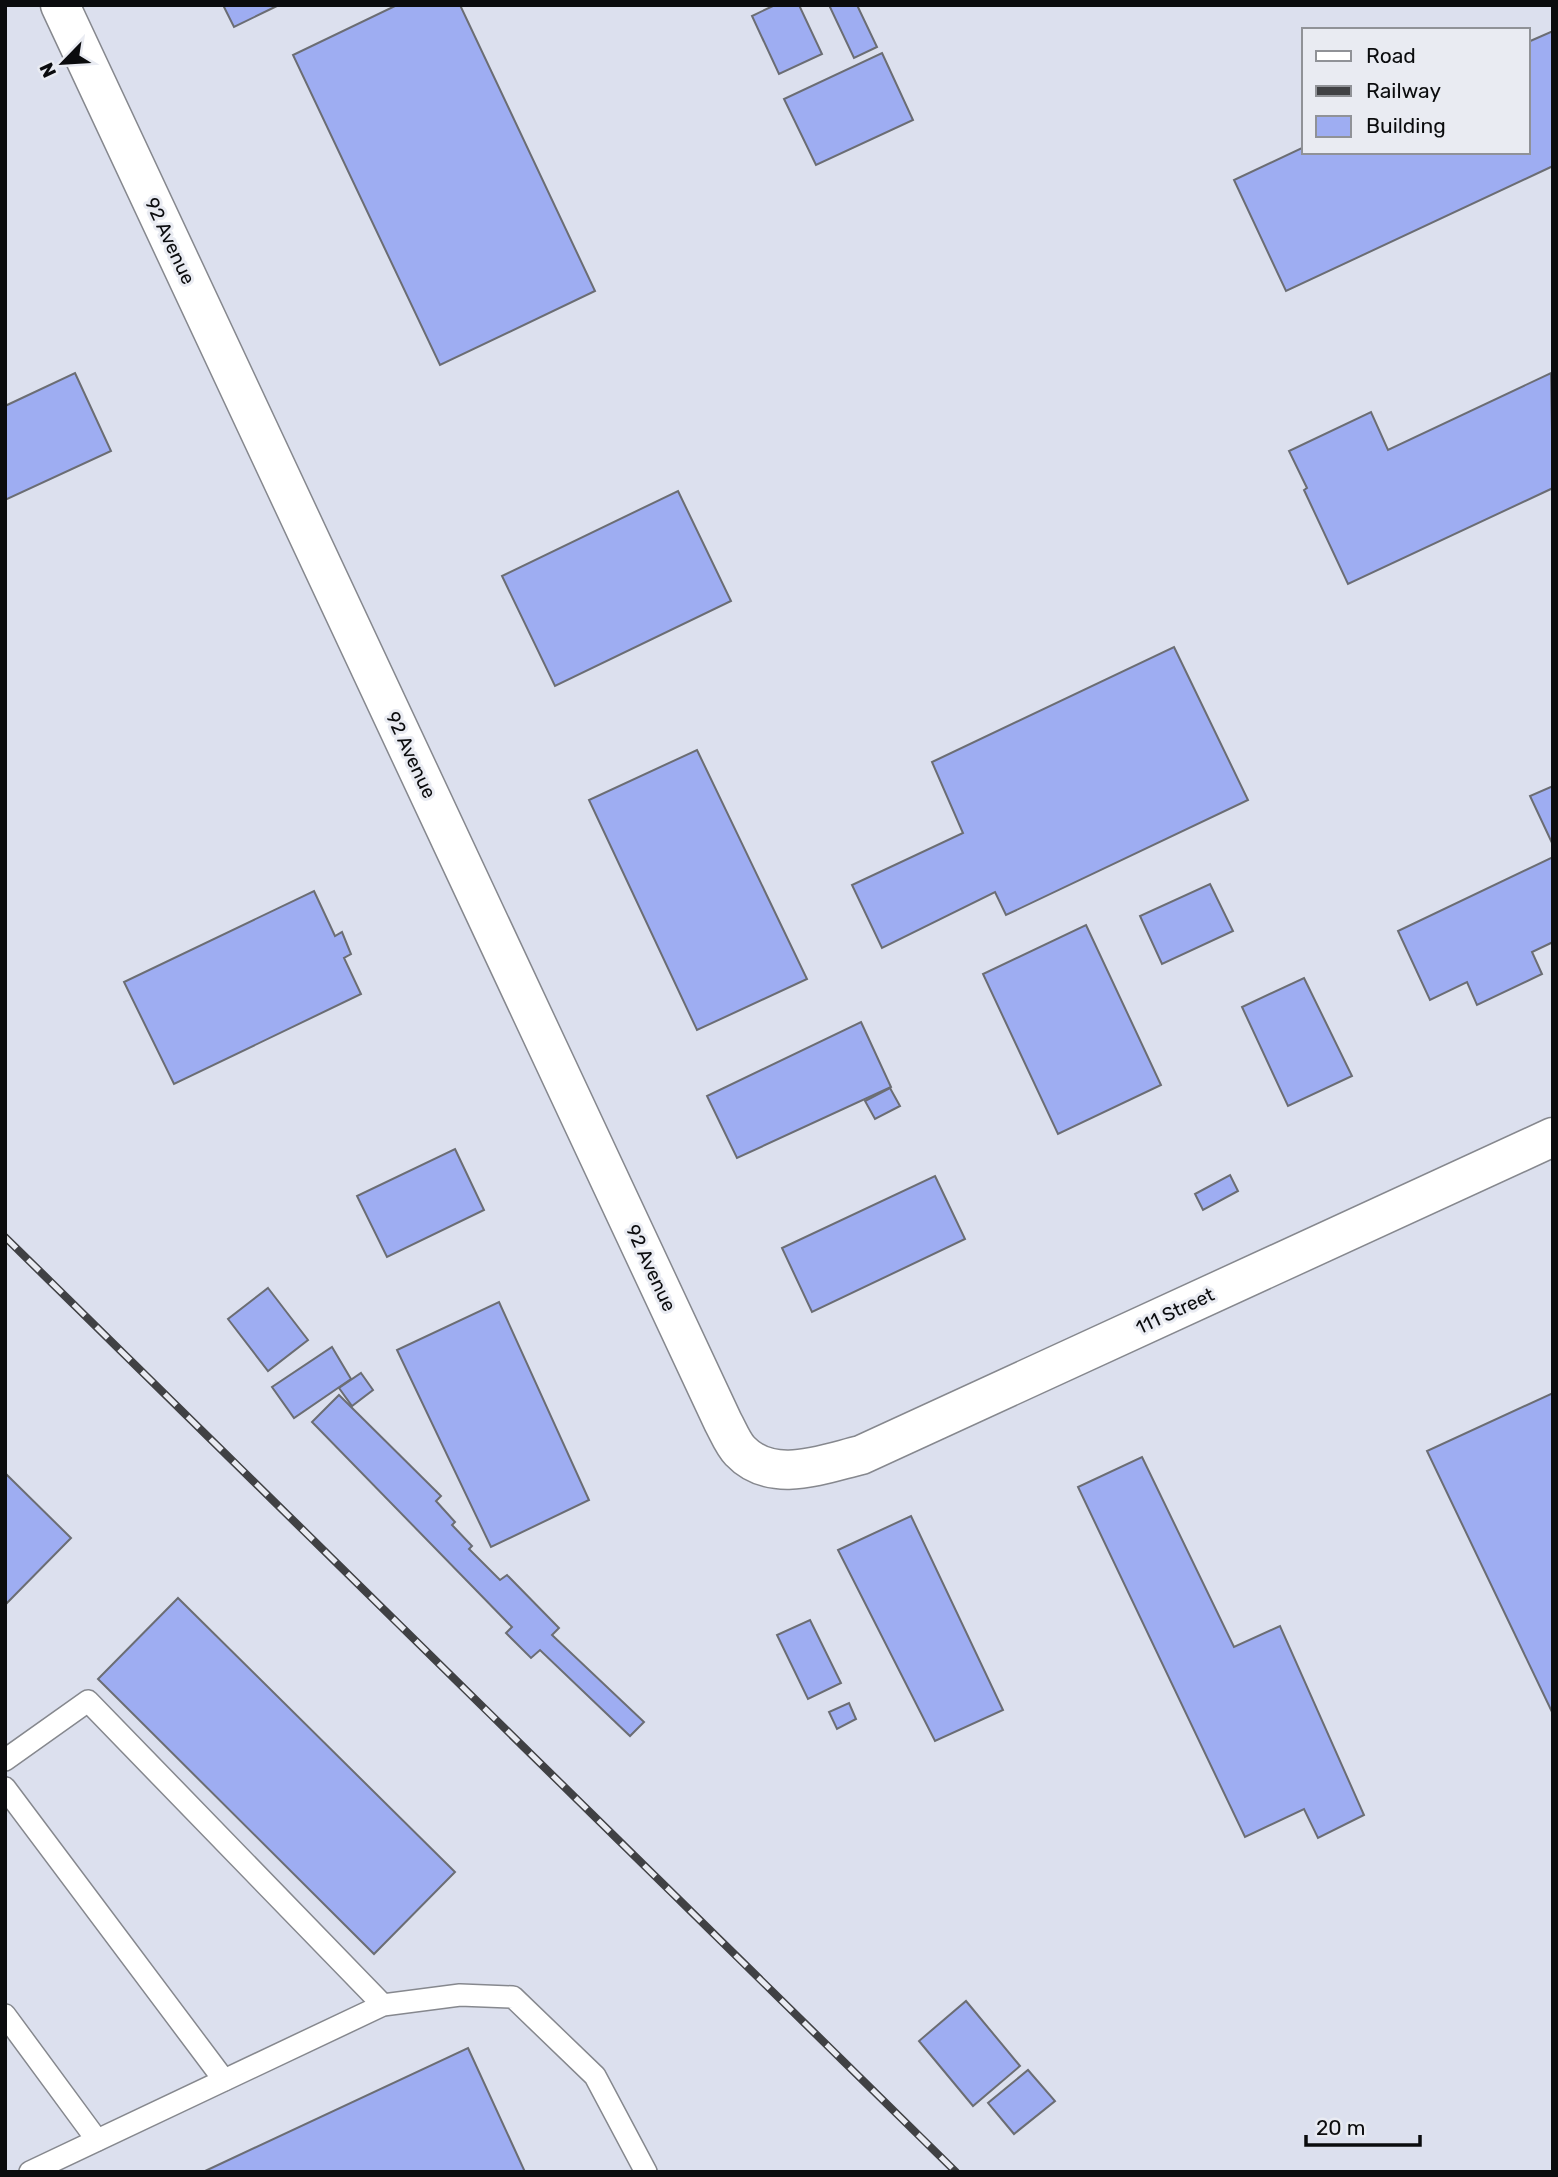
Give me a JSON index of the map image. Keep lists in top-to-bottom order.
{
  "streets": {
    "street": ["92 Avenue", "111 Street"]
  },
  "crossings": [
    ["92 Avenue", "111 Street"]
  ],
  "legend": ["Road", "Railway", "Building"],
  "scale_bar": "20 m",
  "north": "bottom left"
}
